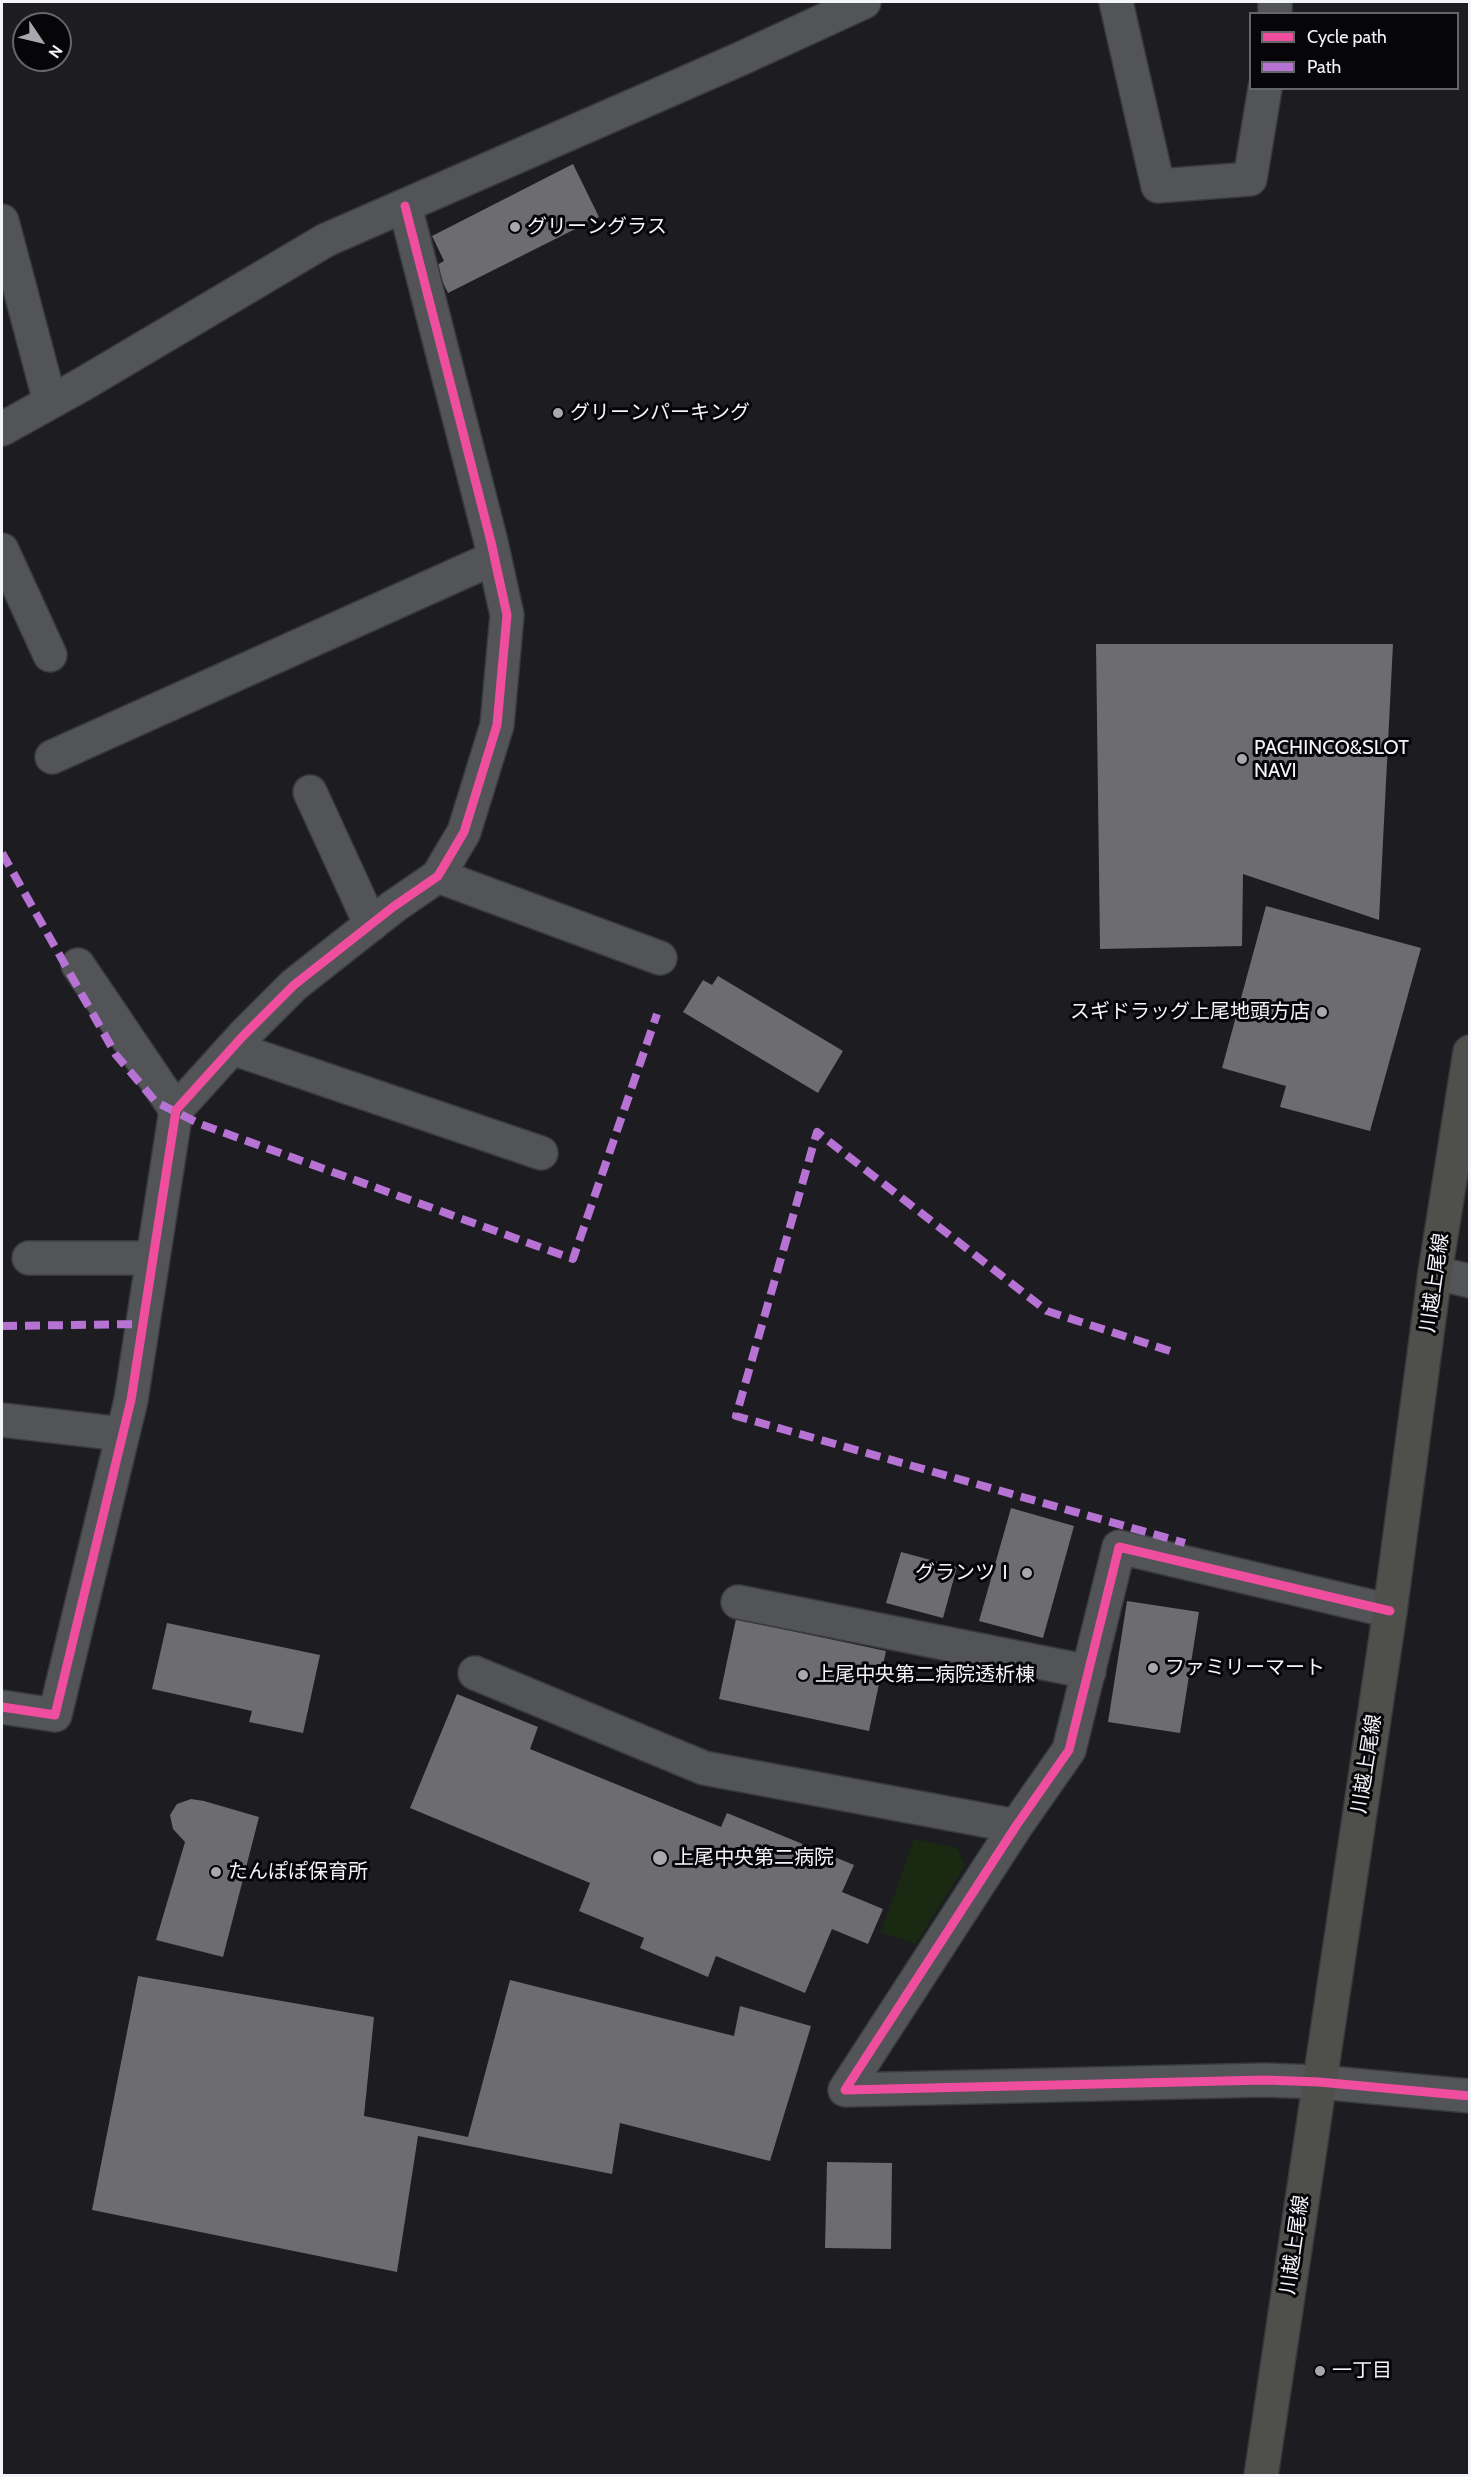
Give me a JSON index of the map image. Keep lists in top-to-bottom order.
{
  "streets": {
    "main road": ["川越上尾線"]
  },
  "places": [
    "グリーングラス",
    "グリーンパーキング",
    "PACHINCO&SLOT NAVI",
    "スギドラッグ上尾地頭方店",
    "グランツⅠ",
    "ファミリーマート",
    "上尾中央第二病院透析棟",
    "上尾中央第二病院",
    "たんぽぽ保育所",
    "一丁目"
  ],
  "legend": ["Cycle path", "Path"],
  "north": "bottom right"
}
